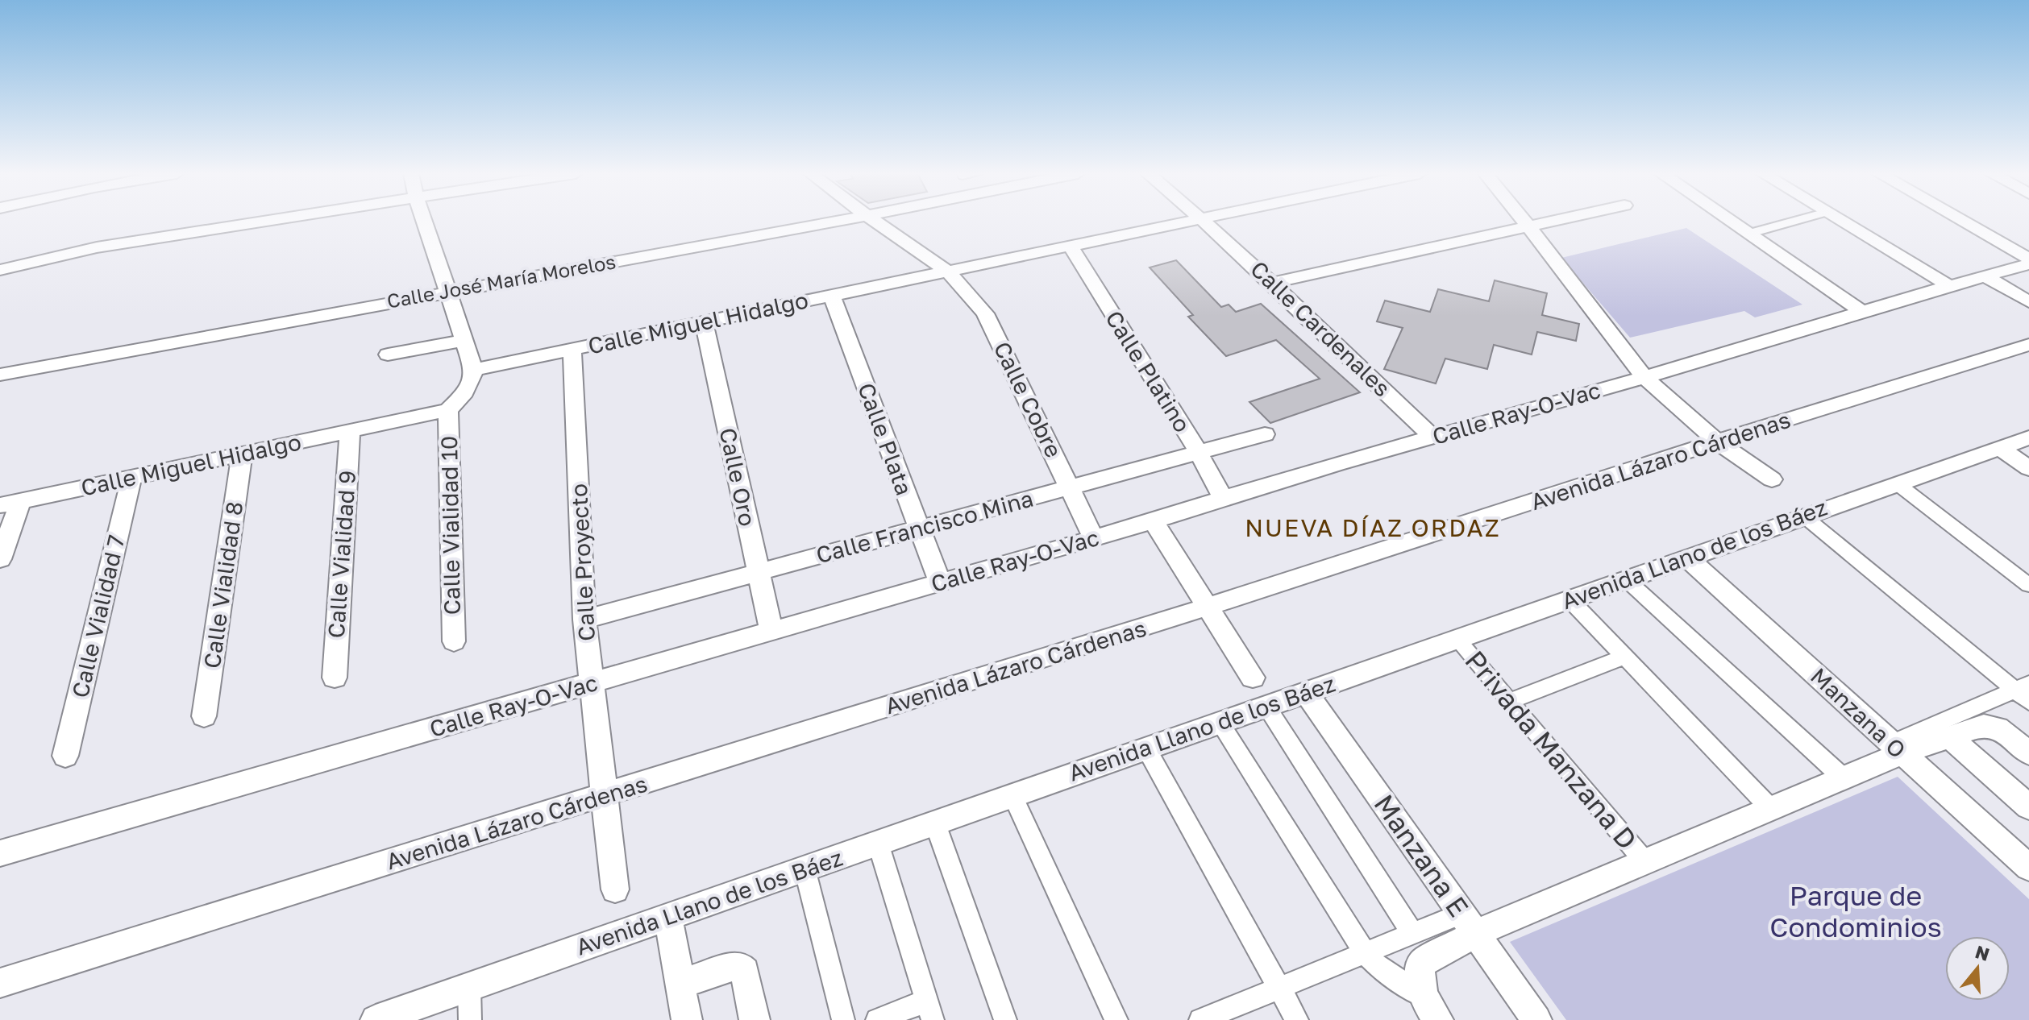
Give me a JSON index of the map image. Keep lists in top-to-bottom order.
{
  "streets": {
    "street": [
      "Calle José María Morelos",
      "Calle Miguel Hidalgo",
      "Calle Cardenales",
      "Calle Platino",
      "Calle Cobre",
      "Calle Ray-O-Vac",
      "Calle Plata",
      "Avenida Lázaro Cárdenas",
      "Calle Oro",
      "Calle Vialidad 10",
      "Calle Francisco Mina",
      "Calle Vialidad 9",
      "Avenida Llano de los Báez",
      "Calle Proyecto",
      "Calle Vialidad 8",
      "Calle Vialidad 7",
      "Manzana O",
      "Privada Manzana D",
      "Manzana E"
    ]
  },
  "crossings": [
    ["Calle Miguel Hidalgo", "Calle Platino"],
    ["Calle Miguel Hidalgo", "Calle Cobre"],
    ["Calle Miguel Hidalgo", "Calle Plata"],
    ["Calle Miguel Hidalgo", "Calle Oro"],
    ["Calle Miguel Hidalgo", "Calle Vialidad 10"],
    ["Calle Miguel Hidalgo", "Calle Vialidad 9"],
    ["Calle Miguel Hidalgo", "Calle Proyecto"],
    ["Calle Miguel Hidalgo", "Calle Vialidad 8"],
    ["Calle Miguel Hidalgo", "Calle Vialidad 7"],
    ["Calle Cardenales", "Calle Ray-O-Vac"],
    ["Calle Platino", "Calle Ray-O-Vac"],
    ["Calle Platino", "Calle Francisco Mina"],
    ["Calle Cobre", "Calle Ray-O-Vac"],
    ["Calle Cobre", "Calle Francisco Mina"],
    ["Calle Ray-O-Vac", "Calle Plata"],
    ["Calle Ray-O-Vac", "Calle Oro"],
    ["Calle Ray-O-Vac", "Calle Proyecto"],
    ["Calle Plata", "Calle Francisco Mina"],
    ["Avenida Lázaro Cárdenas", "Calle Proyecto"],
    ["Calle Oro", "Calle Francisco Mina"],
    ["Calle Francisco Mina", "Calle Proyecto"],
    ["Avenida Llano de los Báez", "Manzana O"],
    ["Avenida Llano de los Báez", "Privada Manzana D"],
    ["Avenida Llano de los Báez", "Manzana E"],
    ["Manzana O", "Privada Manzana D"],
    ["Privada Manzana D", "Manzana E"]
  ],
  "districts": ["NUEVA DÍAZ ORDAZ"],
  "parks": ["Parque de Condominios"],
  "north": "top"
}
